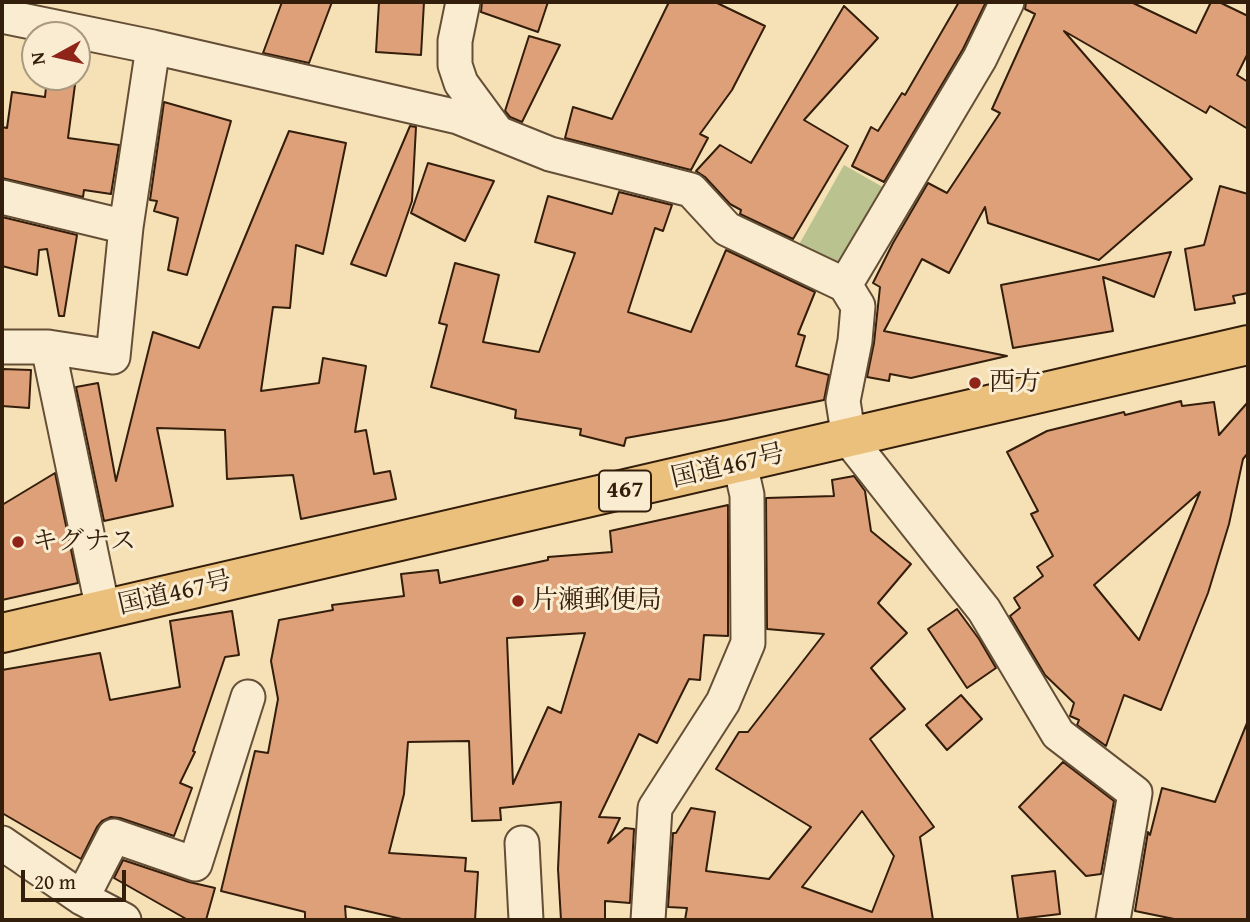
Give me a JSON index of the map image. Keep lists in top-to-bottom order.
{
  "streets": {
    "highway": ["国道467号", "467"]
  },
  "places": ["西方", "キグナス", "片瀬郵便局"],
  "scale_bar": "20 m",
  "north": "left"
}
